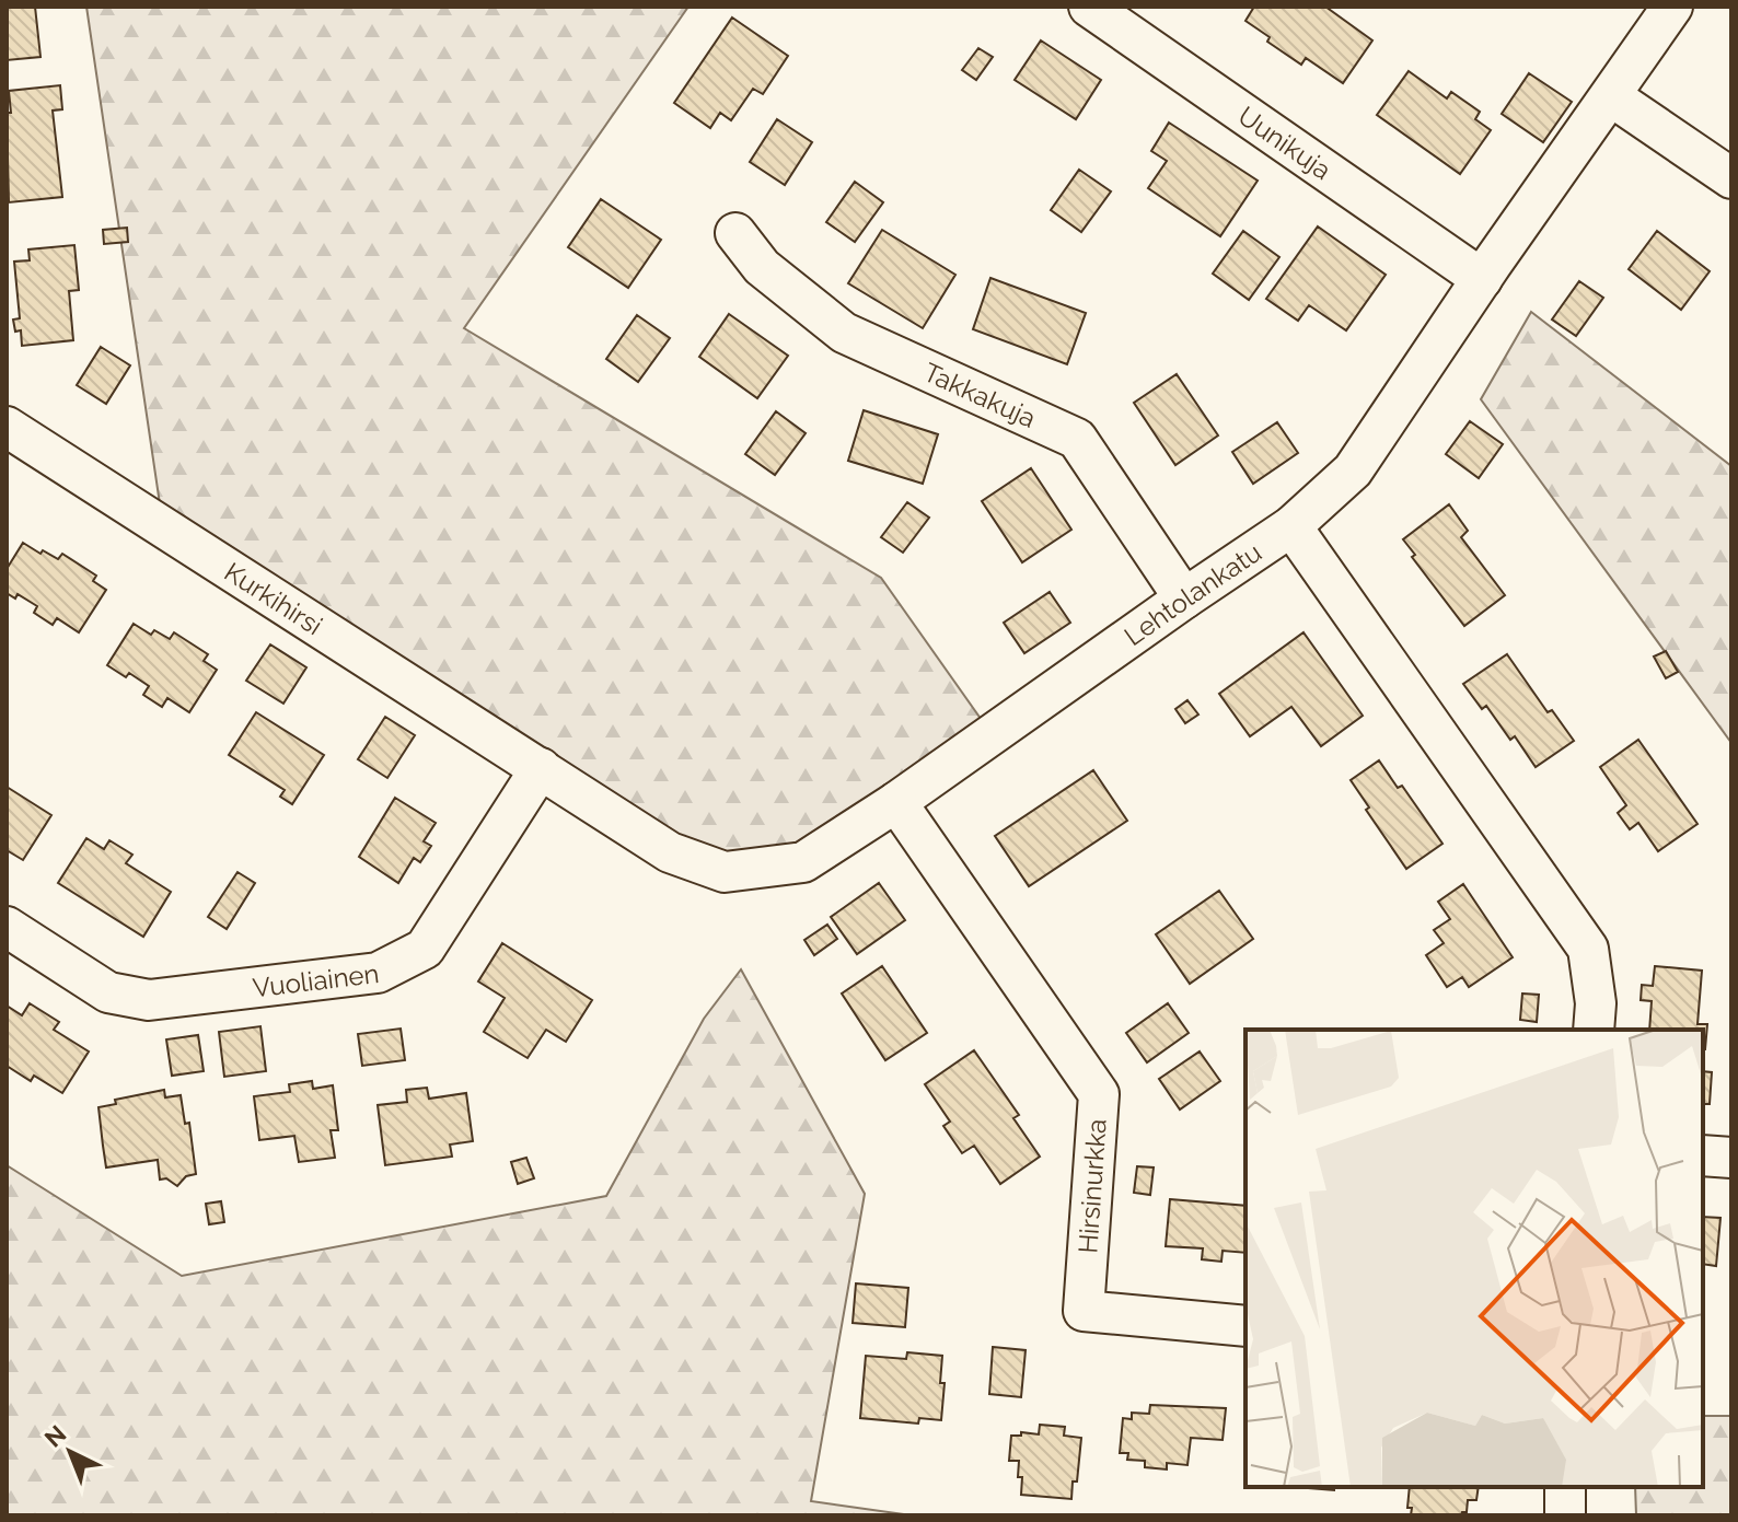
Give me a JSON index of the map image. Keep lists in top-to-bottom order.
{
  "streets": {
    "street": [
      "Uunikuja",
      "Takkakuja",
      "Lehtolankatu",
      "Kurkihirsi",
      "Vuoliainen",
      "Hirsinurkka"
    ]
  },
  "crossings": [
    ["Uunikuja", "Lehtolankatu"],
    ["Takkakuja", "Lehtolankatu"],
    ["Lehtolankatu", "Kurkihirsi"],
    ["Lehtolankatu", "Vuoliainen"],
    ["Lehtolankatu", "Hirsinurkka"],
    ["Kurkihirsi", "Vuoliainen"]
  ],
  "north": "top left"
}
